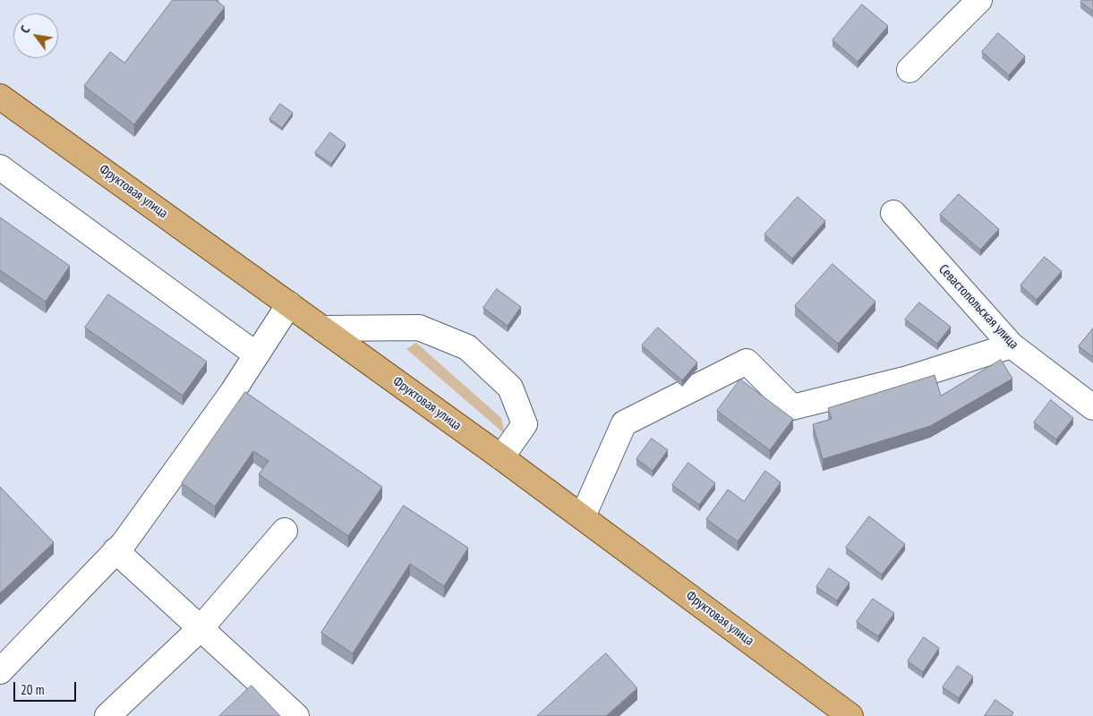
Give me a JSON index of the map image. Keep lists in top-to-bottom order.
{
  "streets": {
    "main road": ["Фруктовая улица"],
    "street": ["Севастопольская улица"]
  },
  "scale_bar": "20 m",
  "north": "top left"
}
